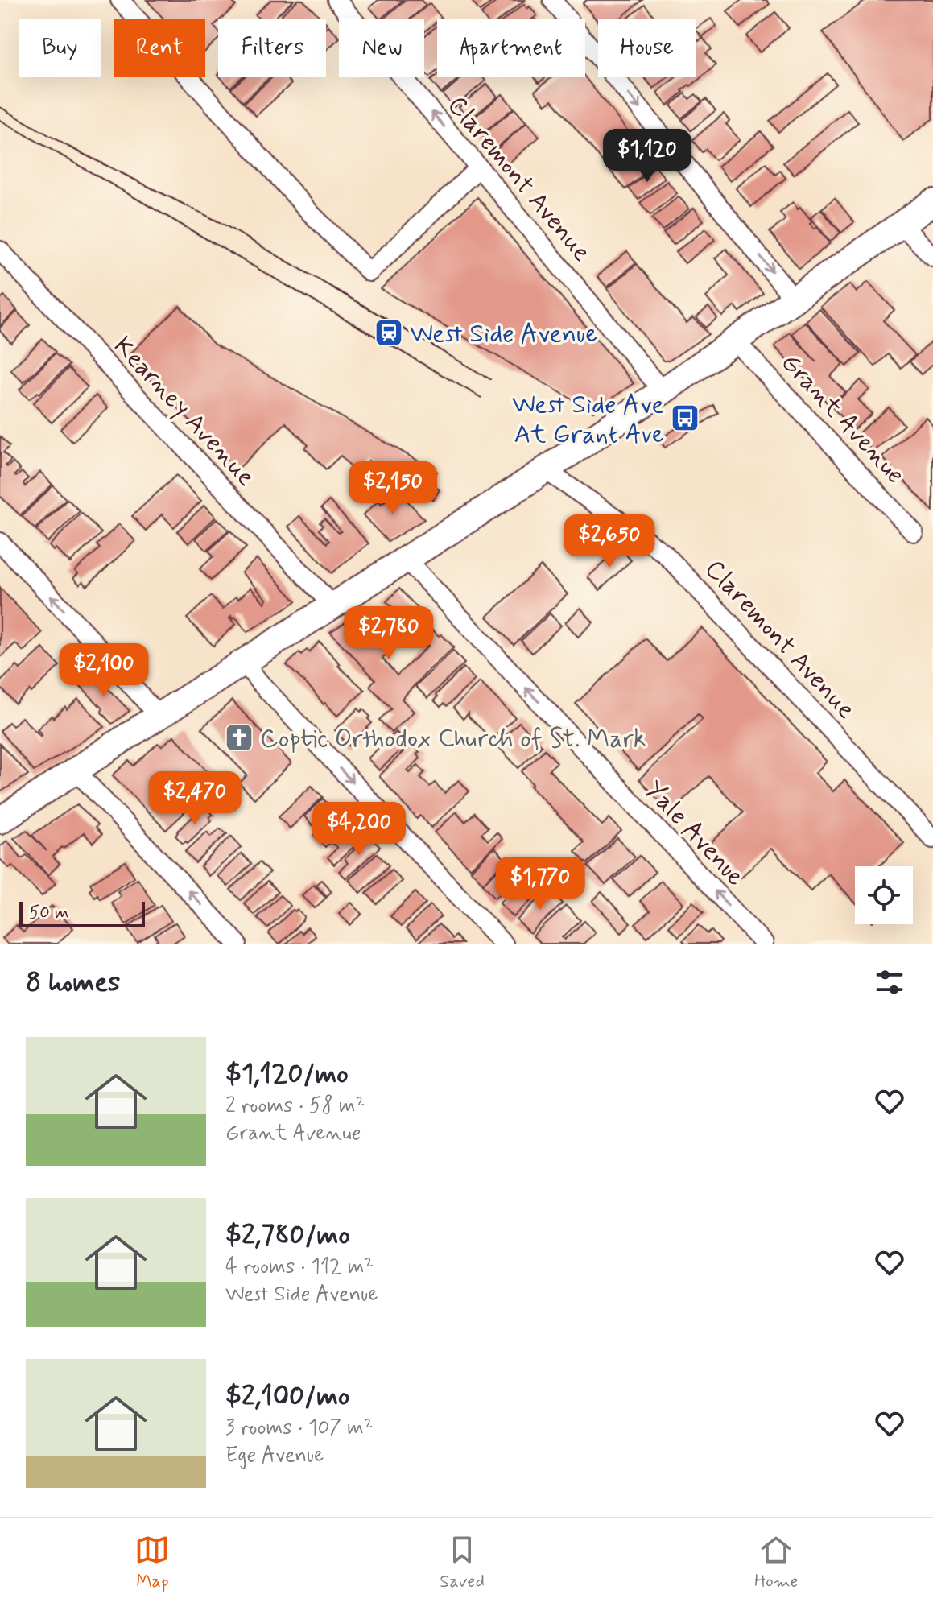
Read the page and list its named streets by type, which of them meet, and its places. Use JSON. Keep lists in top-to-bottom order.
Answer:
{
  "streets": {
    "street": [
      "Claremont Avenue",
      "Kearney Avenue",
      "Grant Avenue",
      "Yale Avenue"
    ]
  },
  "one_way": ["Yale Avenue"],
  "places": {
    "station": ["West Side Avenue"],
    "bus stop": ["West Side Ave At Grant Ave"],
    "church": ["Coptic Orthodox Church of St. Mark"]
  },
  "scale_bar": "50 m",
  "page": {
    "chip": [
      "Buy",
      "Rent",
      "Filters",
      "New",
      "Apartment",
      "House"
    ],
    "price": [
      "$1,120",
      "$2,150",
      "$2,650",
      "$2,780",
      "$2,100",
      "$2,470",
      "$4,200",
      "$1,770"
    ],
    "scale": "50 m",
    "heading": "8 homes",
    "list": [
      {
        "name": "$1,120/mo",
        "note": "2 rooms · 58 m² · Grant Avenue"
      },
      {
        "name": "$2,780/mo",
        "note": "4 rooms · 112 m² · West Side Avenue"
      },
      {
        "name": "$2,100/mo",
        "note": "3 rooms · 107 m² · Ege Avenue"
      }
    ],
    "tabs": ["Map", "Saved", "Home"]
  }
}
